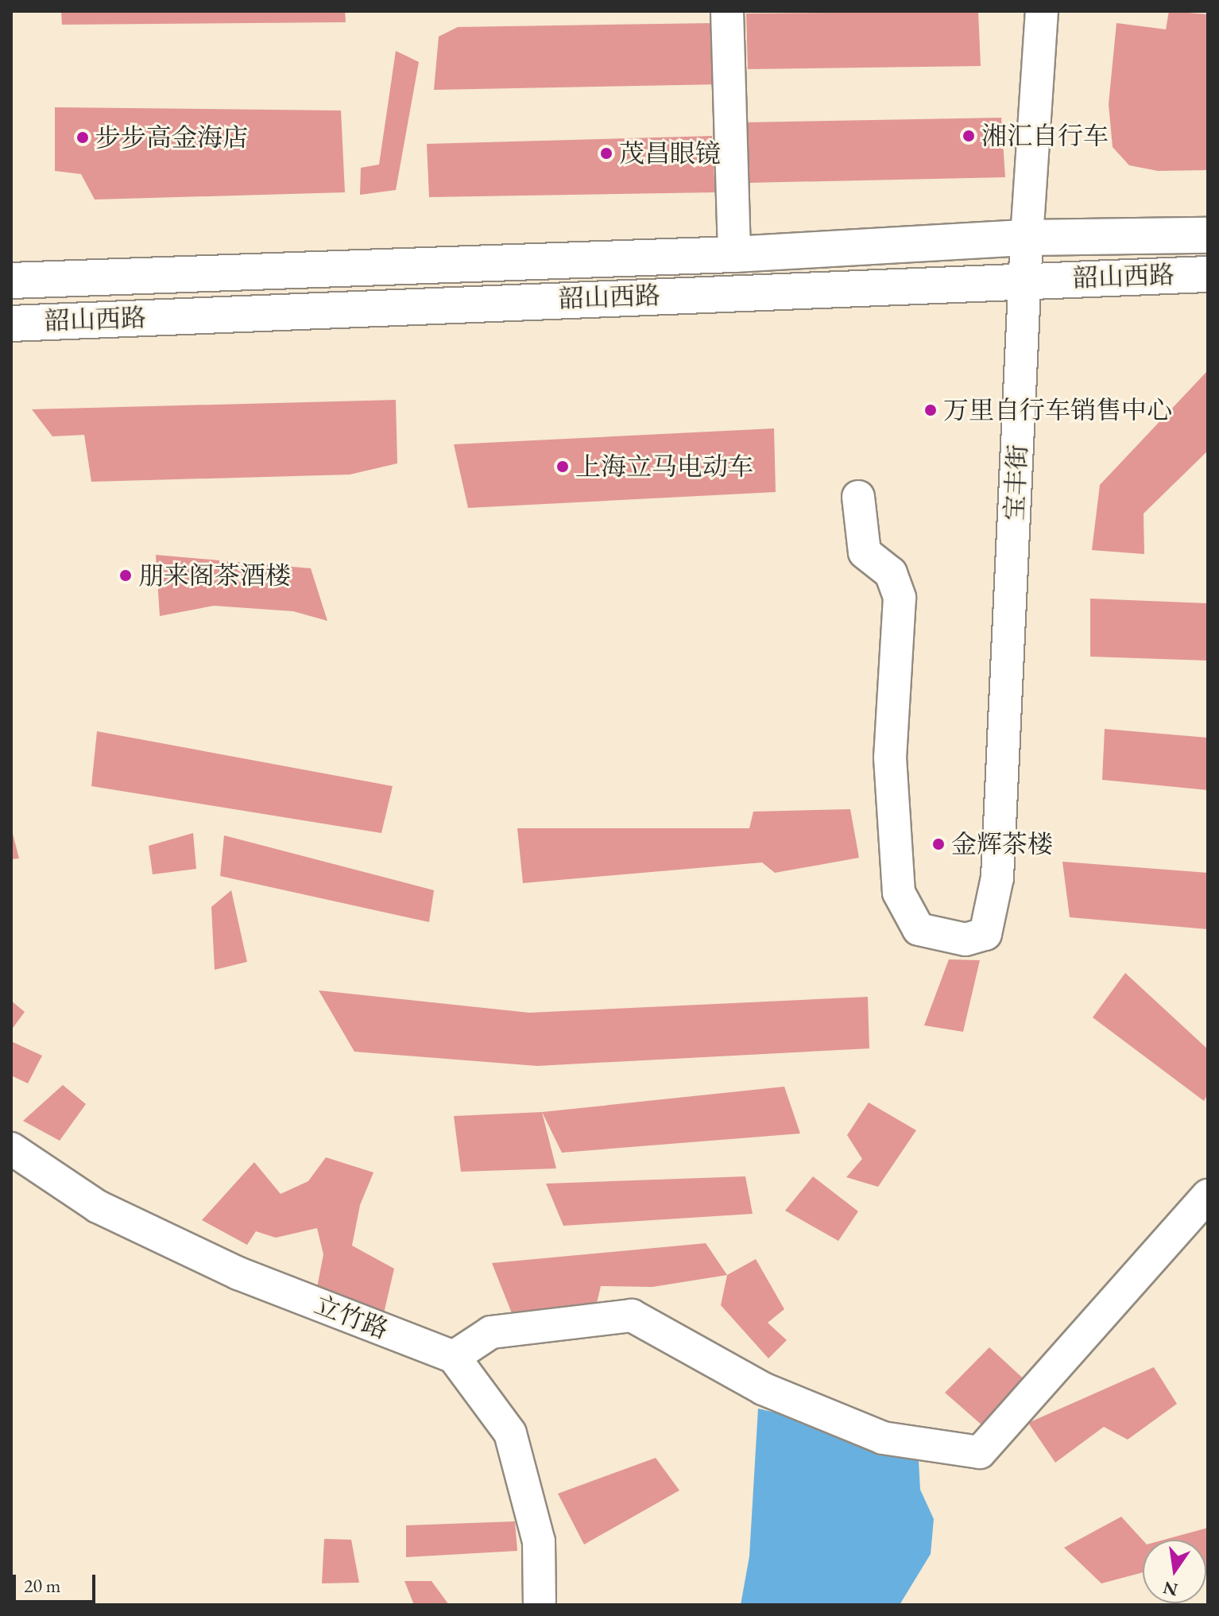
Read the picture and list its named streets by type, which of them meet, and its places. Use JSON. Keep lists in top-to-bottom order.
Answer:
{
  "streets": {
    "main road": ["韶山西路"],
    "street": ["宝丰街", "立竹路"]
  },
  "crossings": [
    ["韶山西路", "宝丰街"]
  ],
  "places": [
    "湘汇自行车",
    "步步高金海店",
    "茂昌眼镜",
    "万里自行车销售中心",
    "上海立马电动车",
    "朋来阁茶酒楼",
    "金辉茶楼"
  ],
  "scale_bar": "20 m",
  "north": "bottom"
}
